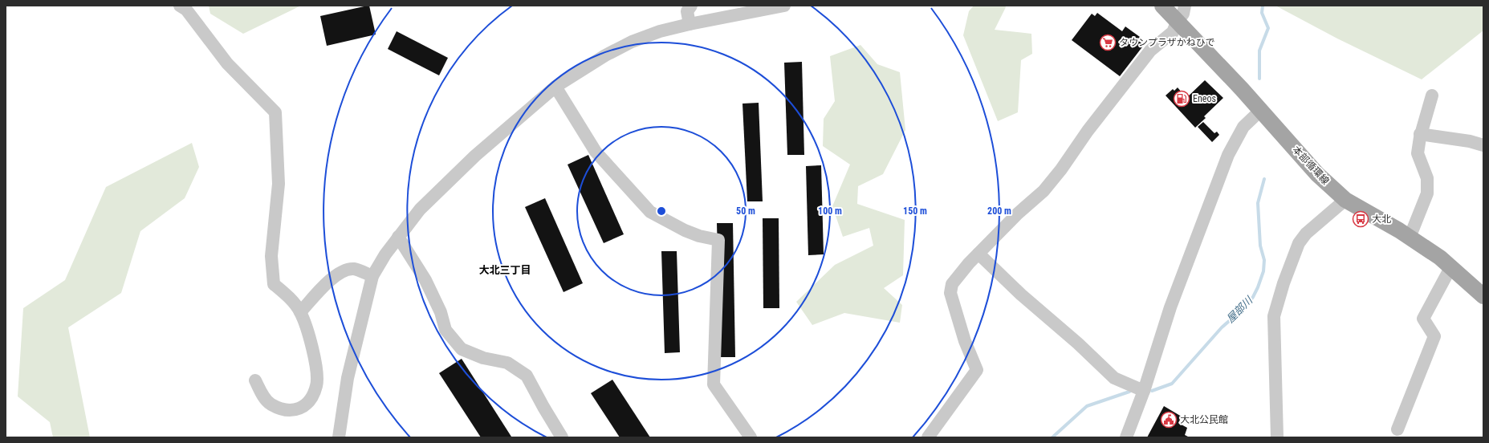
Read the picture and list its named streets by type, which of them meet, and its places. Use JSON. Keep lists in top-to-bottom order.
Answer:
{
  "streets": {
    "main road": ["本部循環線"]
  },
  "districts": ["大北三丁目"],
  "water": ["屋部川"],
  "places": {
    "supermarket": ["タウンプラザかねひで"],
    "fuel station": ["Eneos"],
    "bus stop": ["大北"],
    "public building": ["大北公民館"]
  },
  "rings": [
    "50 m",
    "100 m",
    "150 m",
    "200 m"
  ]
}
